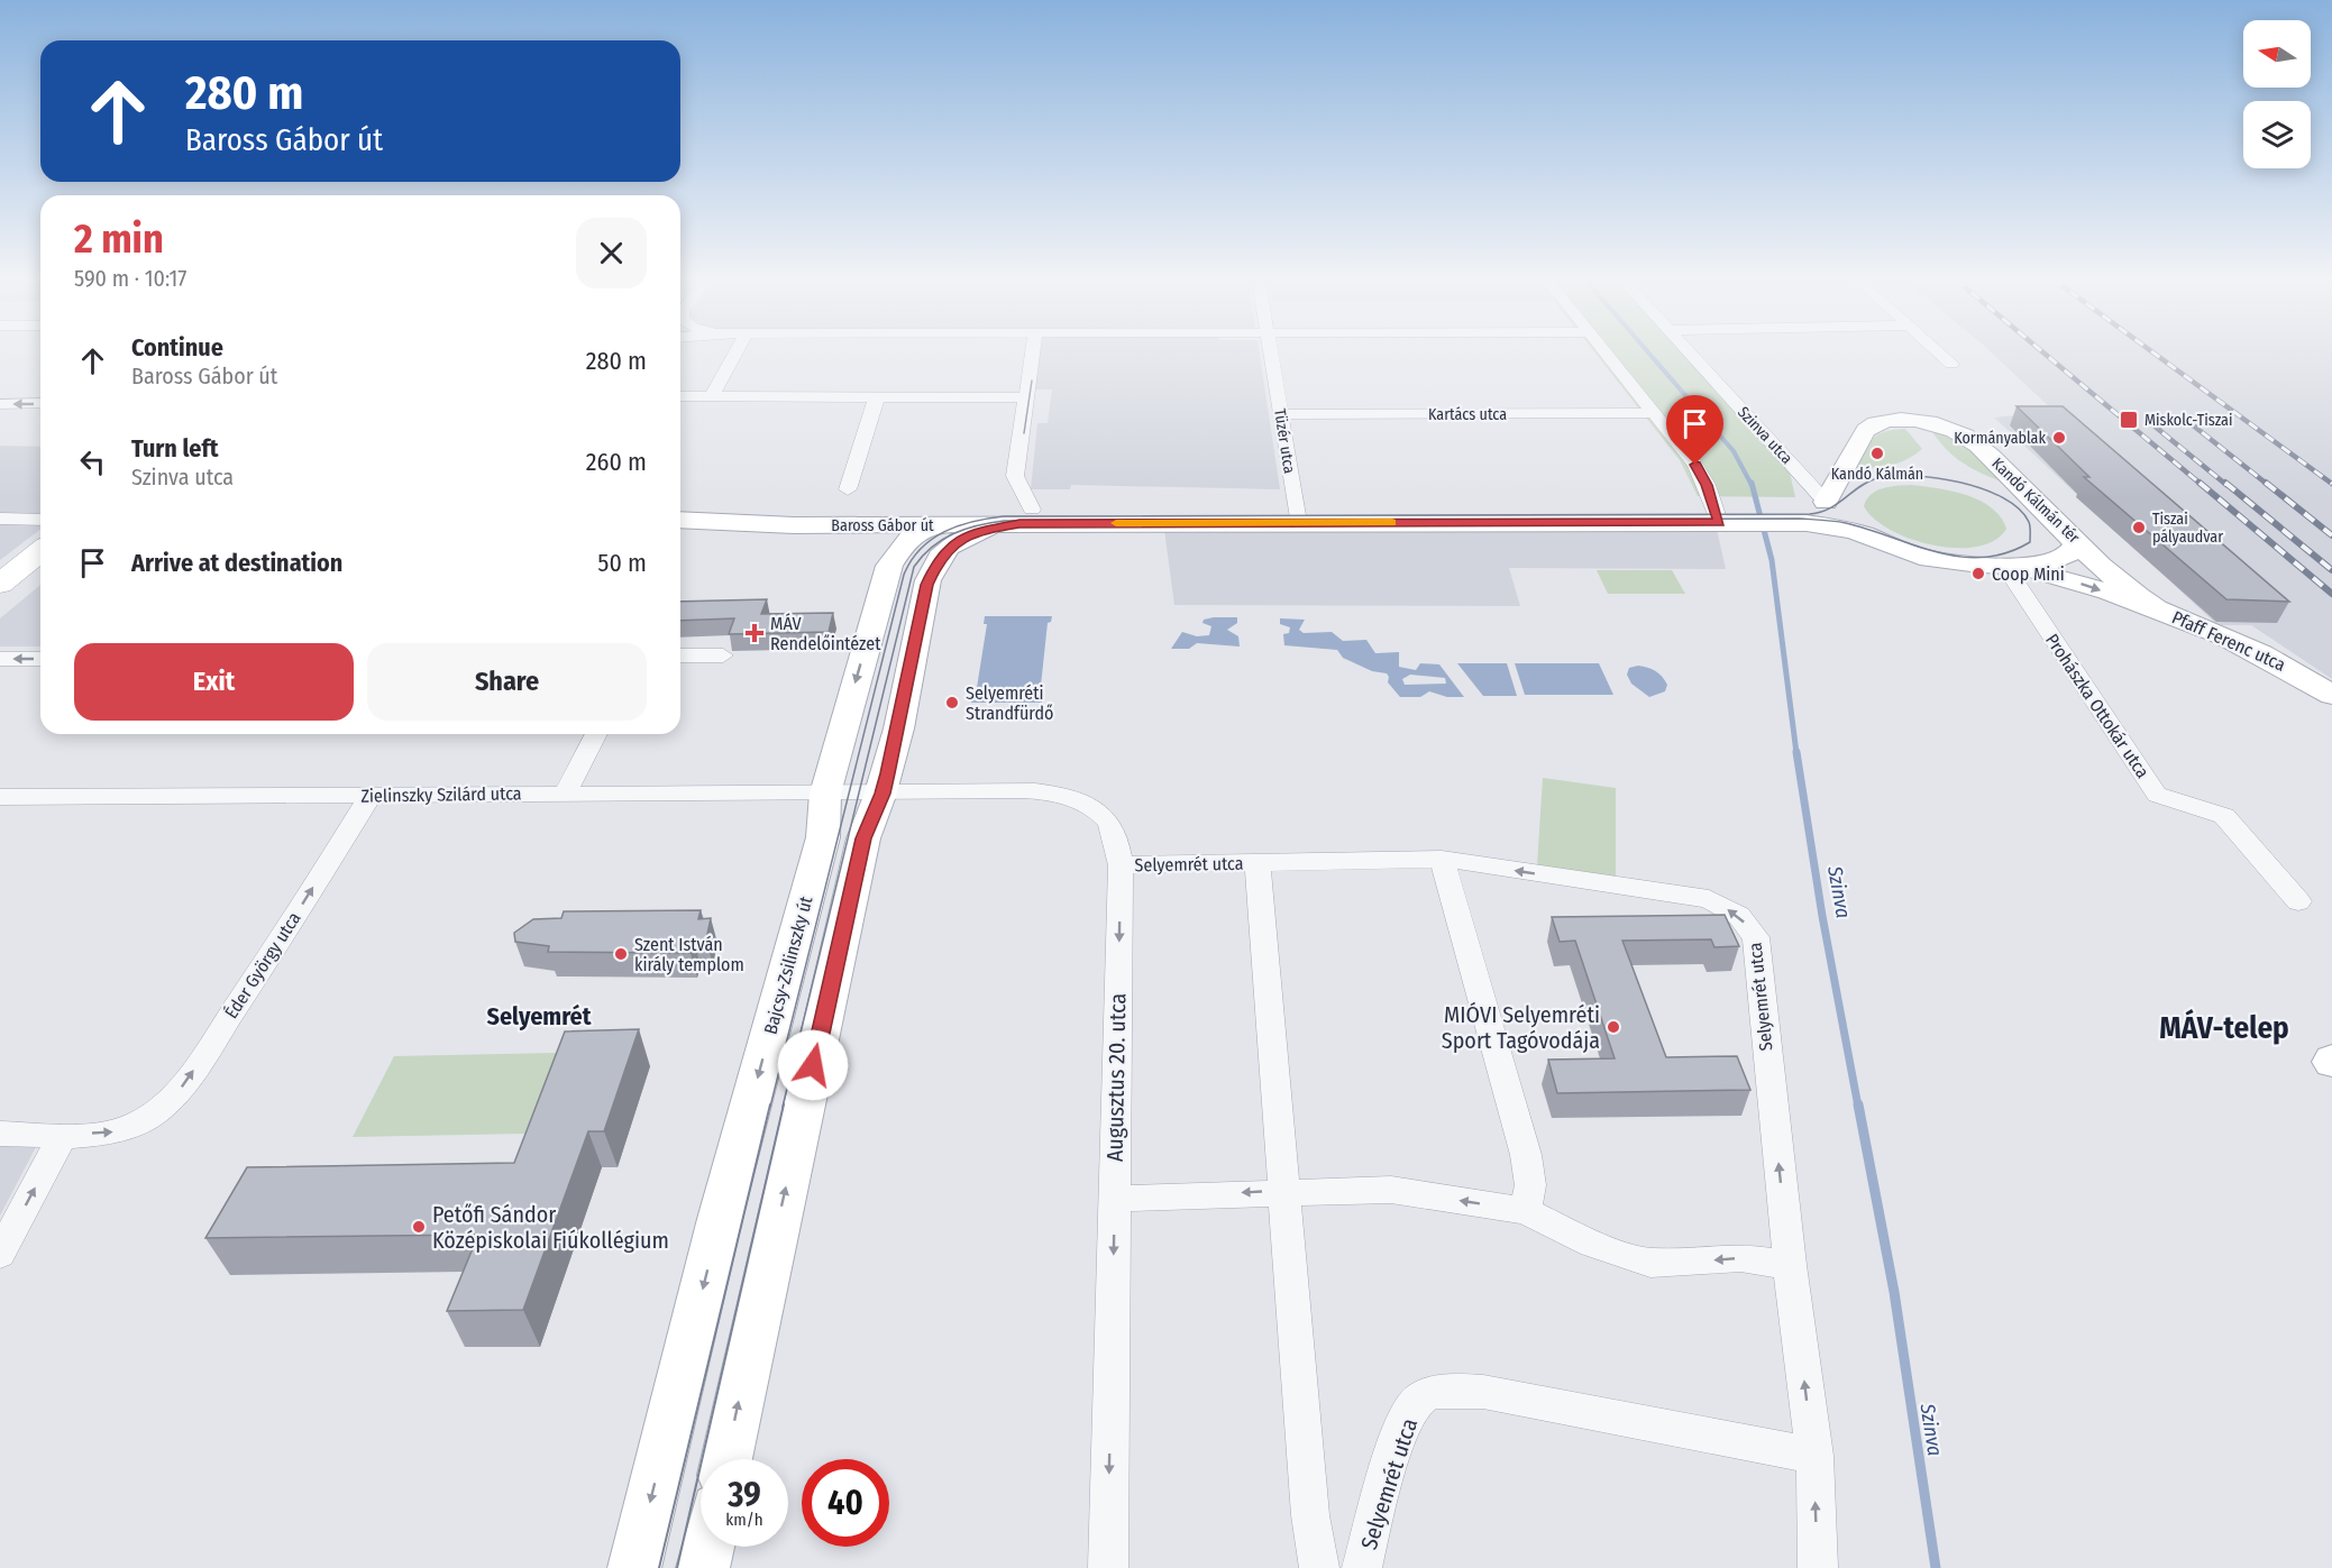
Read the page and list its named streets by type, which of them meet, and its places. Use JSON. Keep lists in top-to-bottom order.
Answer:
{
  "streets": {
    "street": [
      "Kartács utca",
      "Szinva utca",
      "Tüzér utca",
      "Kandó Kálmán tér",
      "Baross Gábor út",
      "Pfaff Ferenc utca",
      "Prohászka Ottokár utca",
      "Zielinszky Szilárd utca",
      "Selyemrét utca",
      "Éder György utca",
      "Bajcsy-Zsilinszky út",
      "Augusztus 20. utca"
    ]
  },
  "crossings": [
    ["Kartács utca", "Tüzér utca"],
    ["Szinva utca", "Kandó Kálmán tér"],
    ["Szinva utca", "Baross Gábor út"],
    ["Tüzér utca", "Baross Gábor út"],
    ["Kandó Kálmán tér", "Baross Gábor út"],
    ["Kandó Kálmán tér", "Pfaff Ferenc utca"],
    ["Baross Gábor út", "Bajcsy-Zsilinszky út"],
    ["Zielinszky Szilárd utca", "Éder György utca"],
    ["Zielinszky Szilárd utca", "Bajcsy-Zsilinszky út"],
    ["Zielinszky Szilárd utca", "Augusztus 20. utca"],
    ["Selyemrét utca", "Augusztus 20. utca"]
  ],
  "one_way": ["Éder György utca", "Augusztus 20. utca"],
  "districts": ["Selyemrét", "MÁV-telep"],
  "water": ["Szinva"],
  "places": {
    "transit": ["Miskolc-Tiszai"],
    "other": [
      "Kormányablak",
      "Kandó Kálmán",
      "Tiszai pályaudvar",
      "Coop Mini",
      "Selyemréti Strandfürdő",
      "Szent István király templom",
      "MIÓVI Selyemréti Sport Tagóvodája",
      "Petőfi Sándor Középiskolai Fiúkollégium"
    ],
    "health": ["MÁV Rendelőintézet"]
  },
  "north": "left",
  "page": {
    "turn": ["280 m", "Baross Gábor út"],
    "heading": ["2 min", "590 m · 10:17"],
    "list": [
      {
        "name": "Continue",
        "note": "Baross Gábor út",
        "value": "280 m"
      },
      {
        "name": "Turn left",
        "note": "Szinva utca",
        "value": "260 m"
      },
      {
        "name": "Arrive at destination",
        "value": "50 m"
      }
    ],
    "buttons": ["Exit", "Share"],
    "speed": "39 km/h",
    "limit": "40"
  }
}
